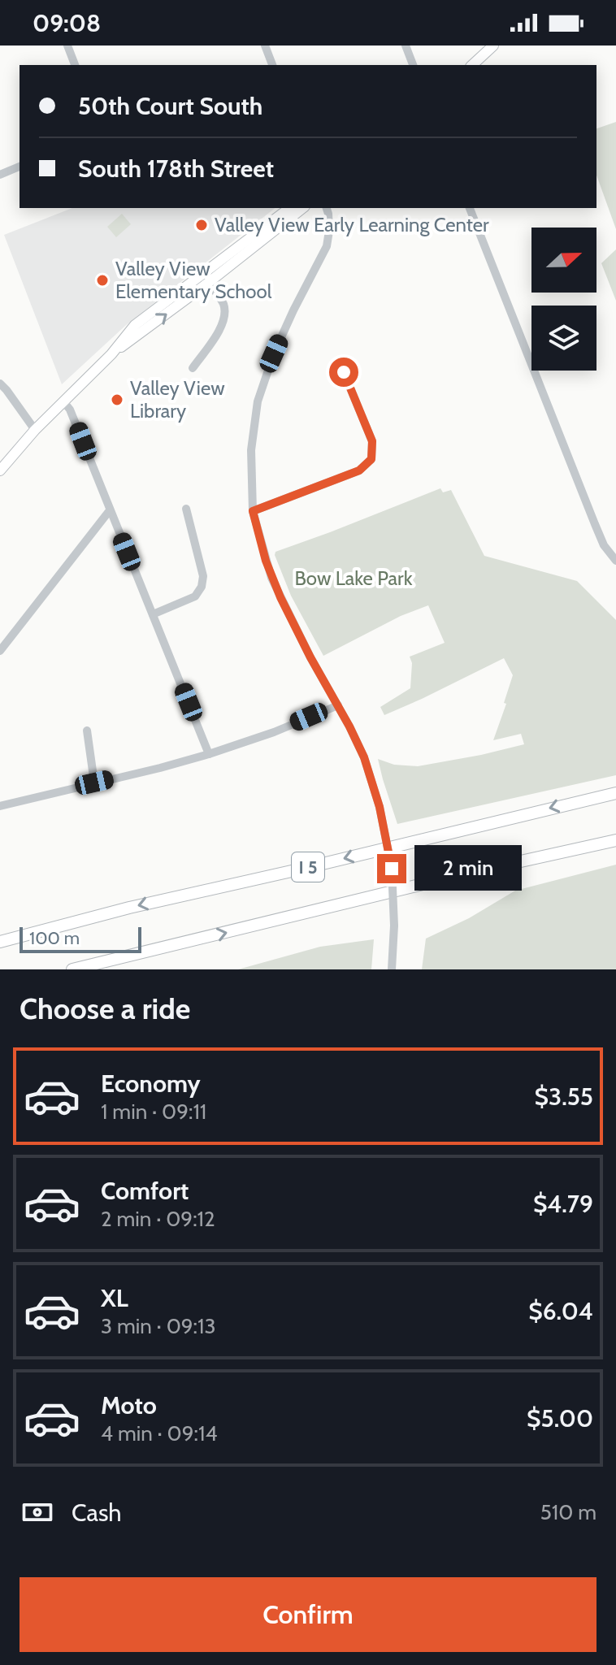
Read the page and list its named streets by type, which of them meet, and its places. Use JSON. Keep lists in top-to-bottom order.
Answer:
{
  "streets": {
    "highway": ["I 5"]
  },
  "parks": ["Bow Lake Park"],
  "places": ["Valley View Early Learning Center", "Valley View Elementary School", "Valley View Library"],
  "scale_bar": "100 m",
  "north": "right",
  "page": {
    "status": "09:08",
    "banner": ["50th Court South", "South 178th Street"],
    "bubble": "2 min",
    "scale": "100 m",
    "heading": "Choose a ride",
    "list": [
      {
        "name": "Economy",
        "note": "1 min · 09:11",
        "value": "$3.55"
      },
      {
        "name": "Comfort",
        "note": "2 min · 09:12",
        "value": "$4.79"
      },
      {
        "name": "XL",
        "note": "3 min · 09:13",
        "value": "$6.04"
      },
      {
        "name": "Moto",
        "note": "4 min · 09:14",
        "value": "$5.00"
      }
    ],
    "pay": ["Cash", "510 m"],
    "buttons": "Confirm"
  }
}
